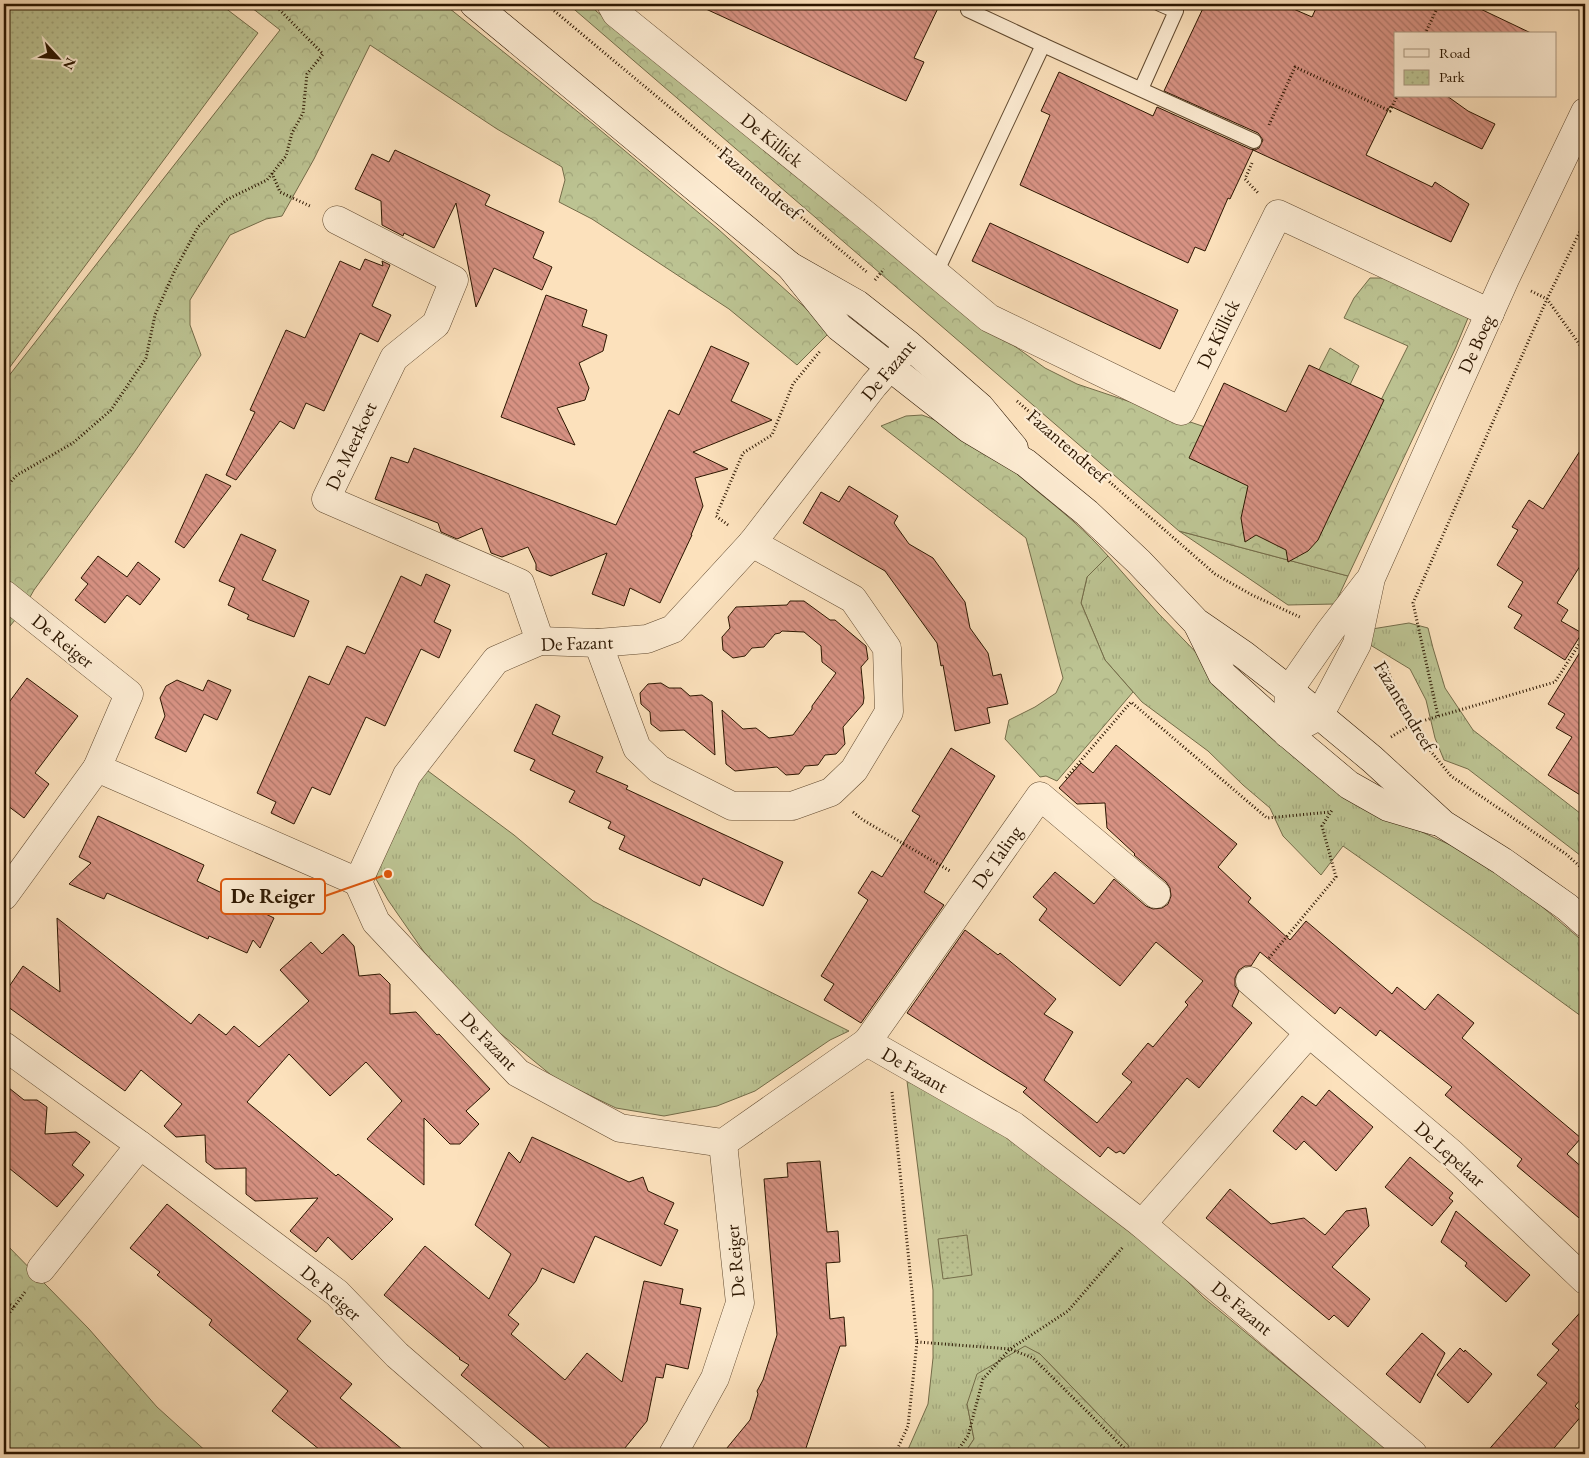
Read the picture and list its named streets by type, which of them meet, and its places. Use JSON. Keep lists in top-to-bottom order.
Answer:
{
  "streets": {
    "street": [
      "De Killick",
      "Fazantendreef",
      "De Boeg",
      "De Fazant",
      "De Meerkoet",
      "De Reiger",
      "De Taling",
      "De Lepelaar"
    ]
  },
  "crossings": [
    ["Fazantendreef", "De Boeg"],
    ["Fazantendreef", "De Fazant"],
    ["De Fazant", "De Meerkoet"],
    ["De Fazant", "De Reiger"],
    ["De Fazant", "De Taling"]
  ],
  "places": ["De Reiger"],
  "legend": ["Road", "Park"],
  "north": "bottom right"
}
